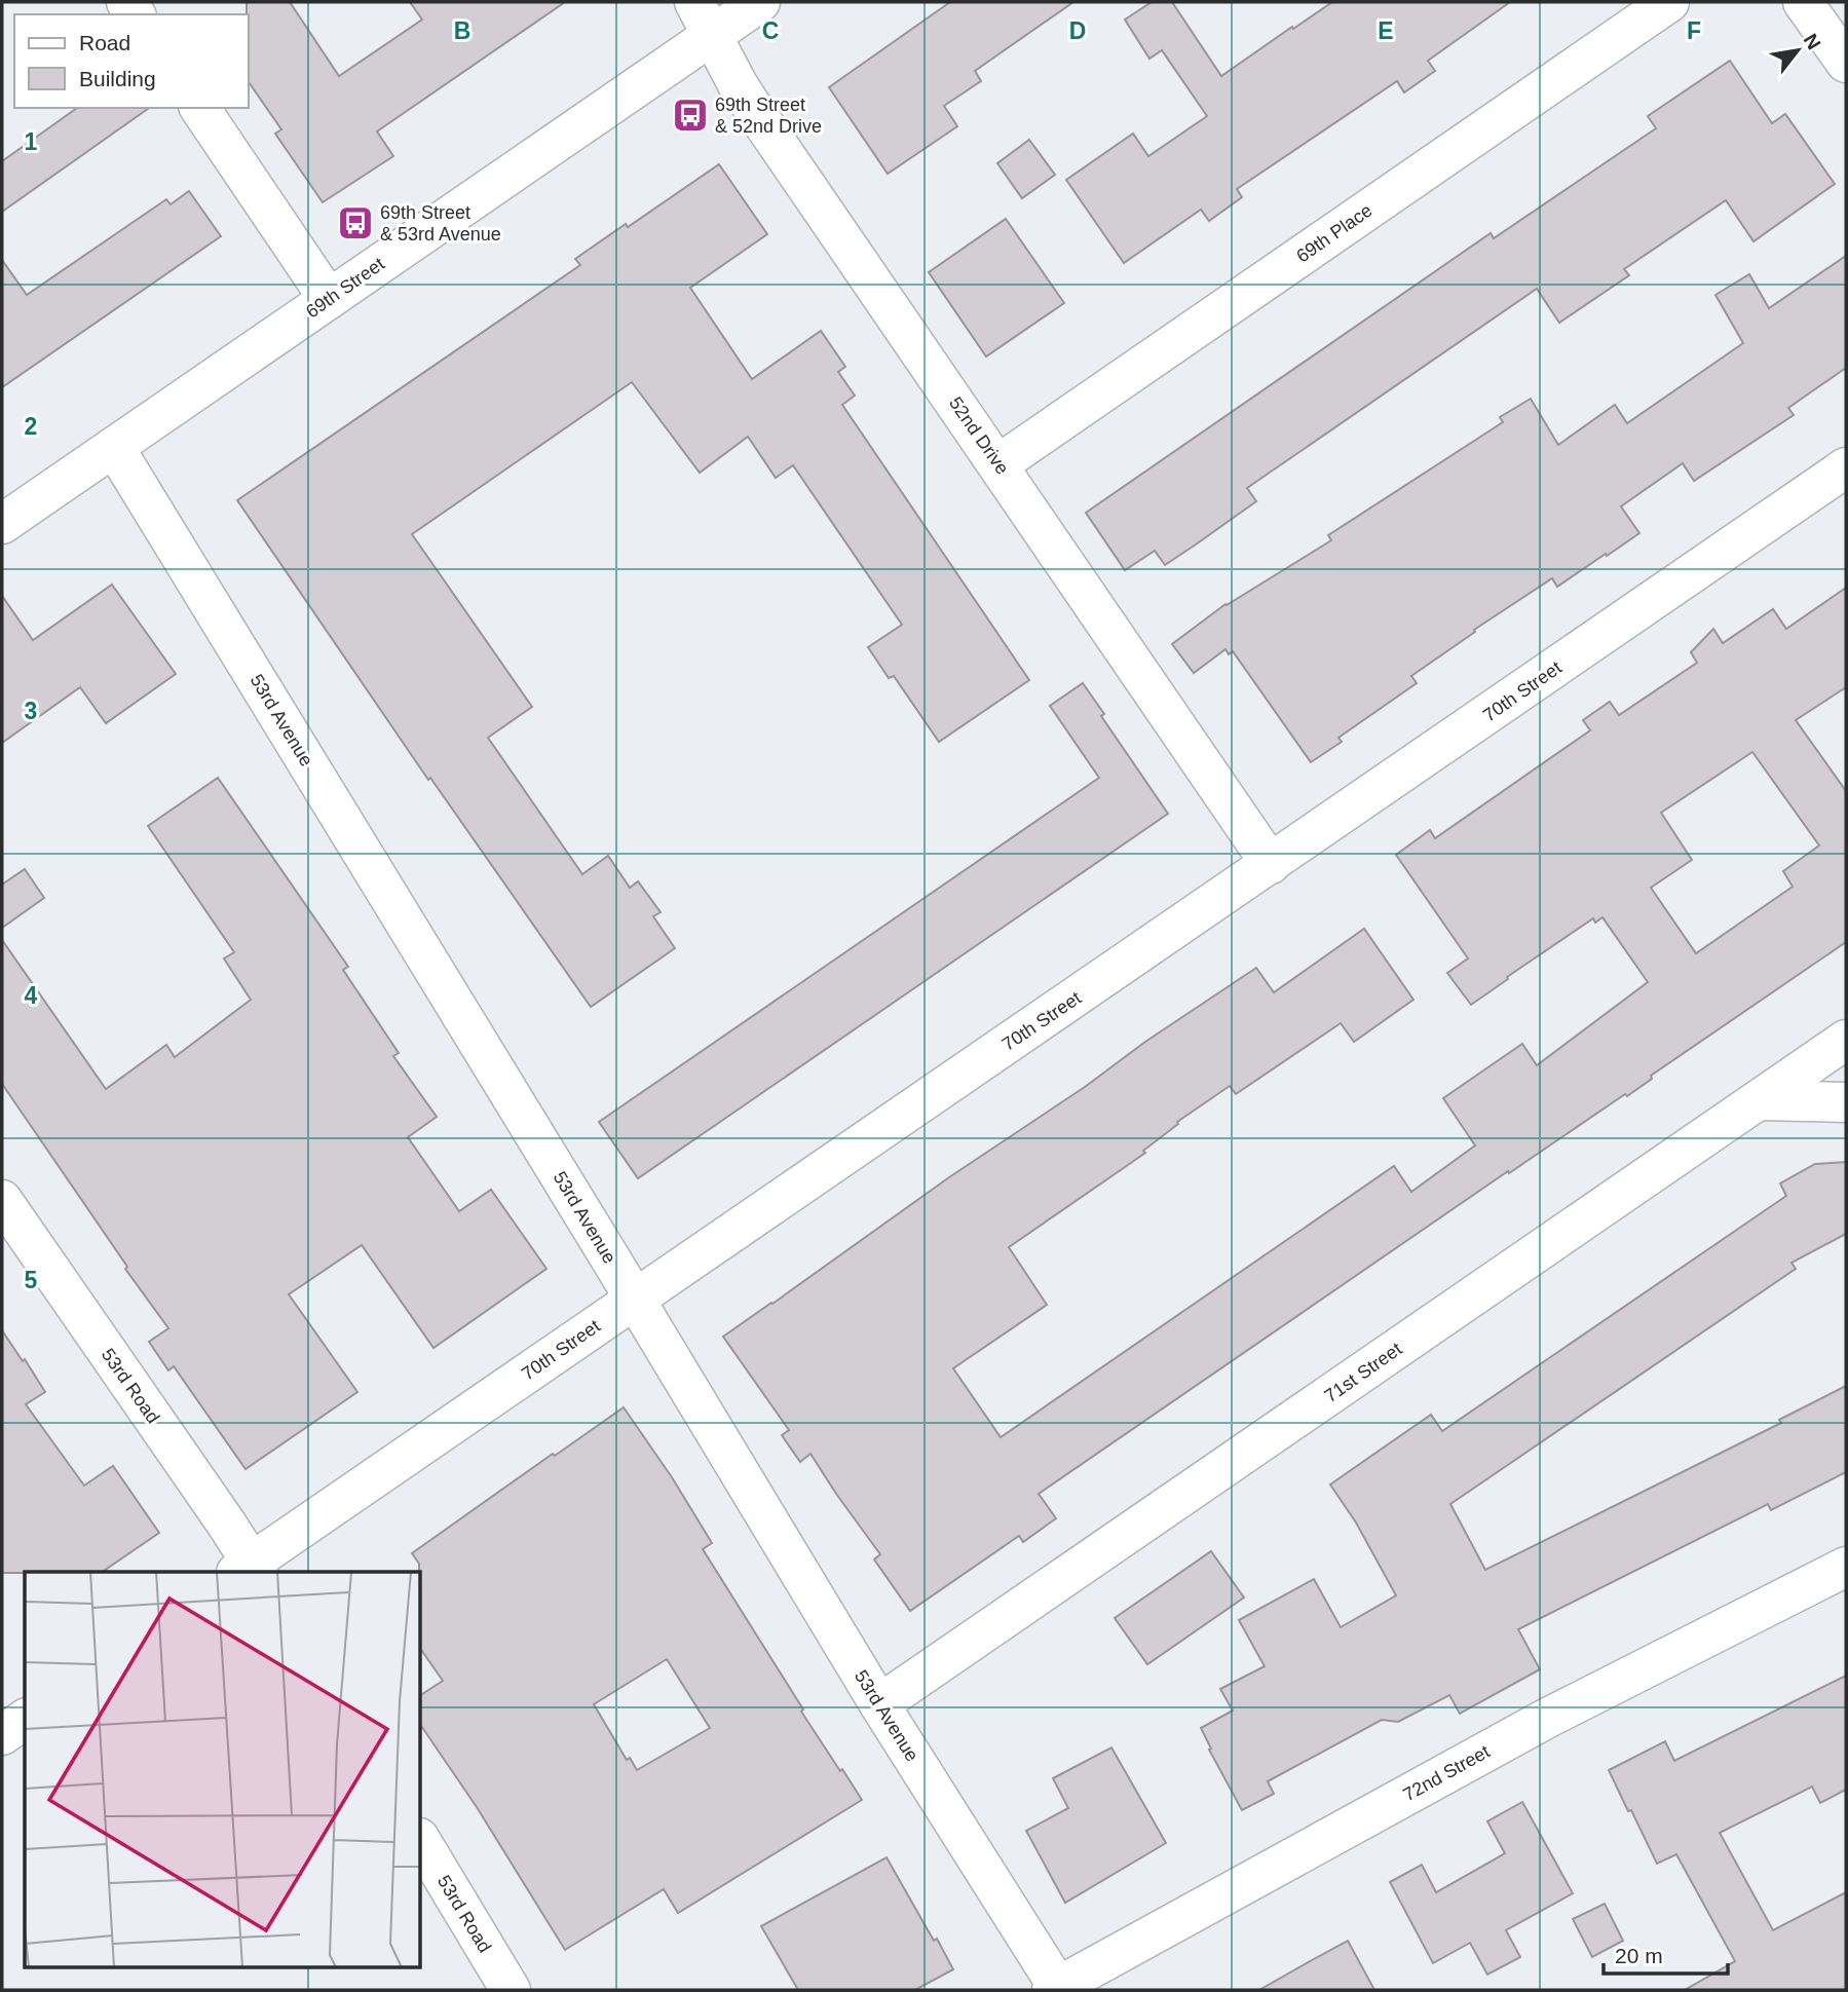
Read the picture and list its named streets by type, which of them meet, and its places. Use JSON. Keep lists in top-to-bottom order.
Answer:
{
  "streets": {
    "street": [
      "69th Place",
      "69th Street",
      "52nd Drive",
      "70th Street",
      "53rd Avenue",
      "71st Street",
      "53rd Road",
      "72nd Street"
    ]
  },
  "crossings": [
    ["69th Place", "52nd Drive"],
    ["69th Street", "52nd Drive"],
    ["69th Street", "53rd Avenue"],
    ["52nd Drive", "70th Street"],
    ["70th Street", "53rd Avenue"],
    ["70th Street", "53rd Road"],
    ["53rd Avenue", "71st Street"],
    ["53rd Avenue", "72nd Street"]
  ],
  "places": {
    "bus stop": ["69th Street & 52nd Drive", "69th Street & 53rd Avenue"]
  },
  "legend": ["Road", "Building"],
  "scale_bar": "20 m",
  "north": "top right",
  "grid": {
    "columns": [
      "B",
      "C",
      "D",
      "E",
      "F"
    ],
    "rows": [
      "1",
      "2",
      "3",
      "4",
      "5"
    ]
  }
}
